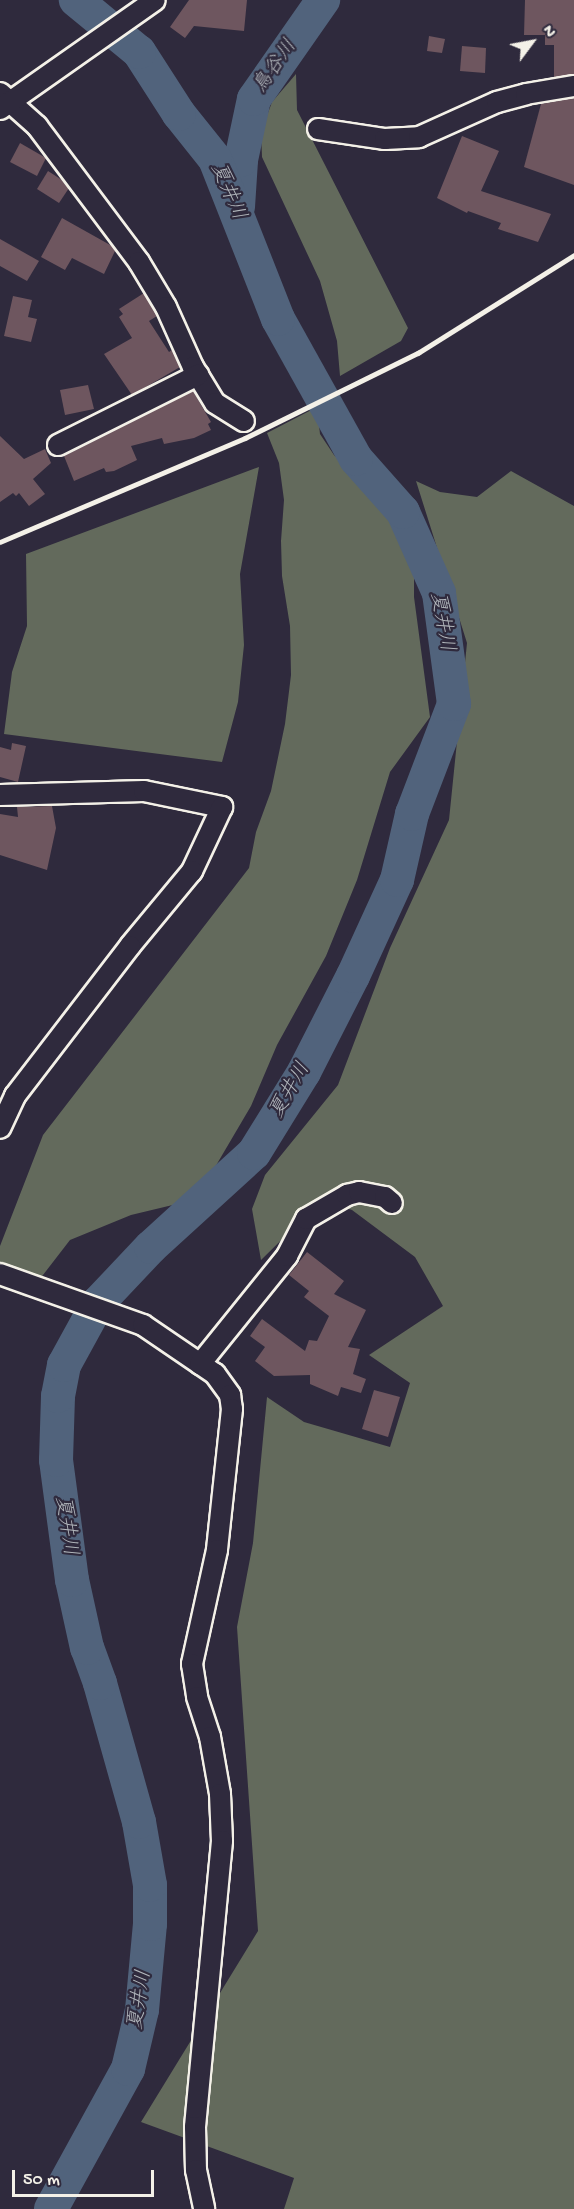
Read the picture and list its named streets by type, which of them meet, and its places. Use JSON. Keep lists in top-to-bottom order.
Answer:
{
  "water": ["鳥谷川", "夏井川"],
  "scale_bar": "50 m",
  "north": "top right"
}
